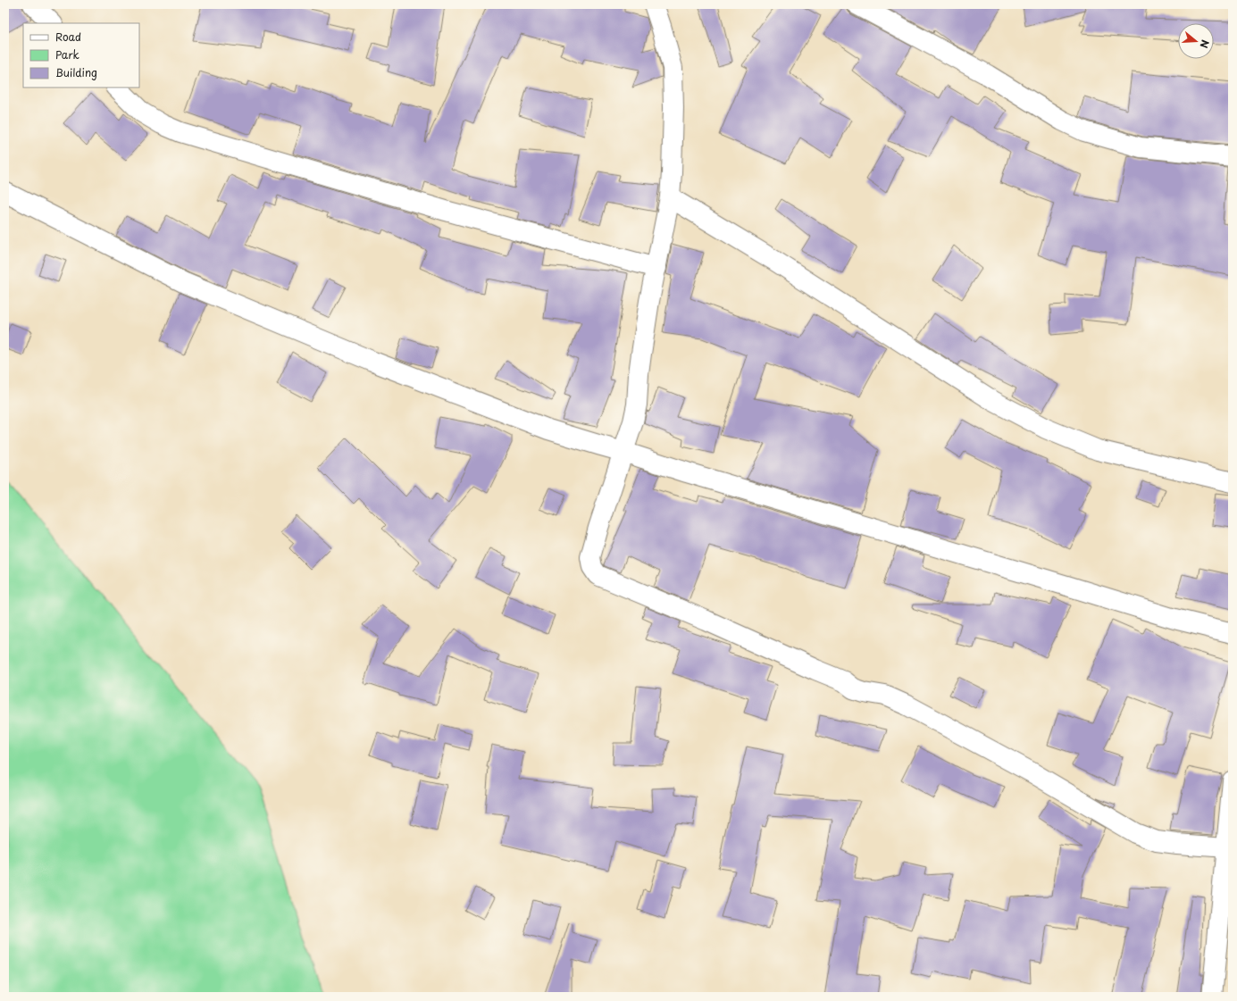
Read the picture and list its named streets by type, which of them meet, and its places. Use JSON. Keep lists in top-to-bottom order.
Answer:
{
  "legend": ["Road", "Park", "Building"],
  "north": "right"
}
